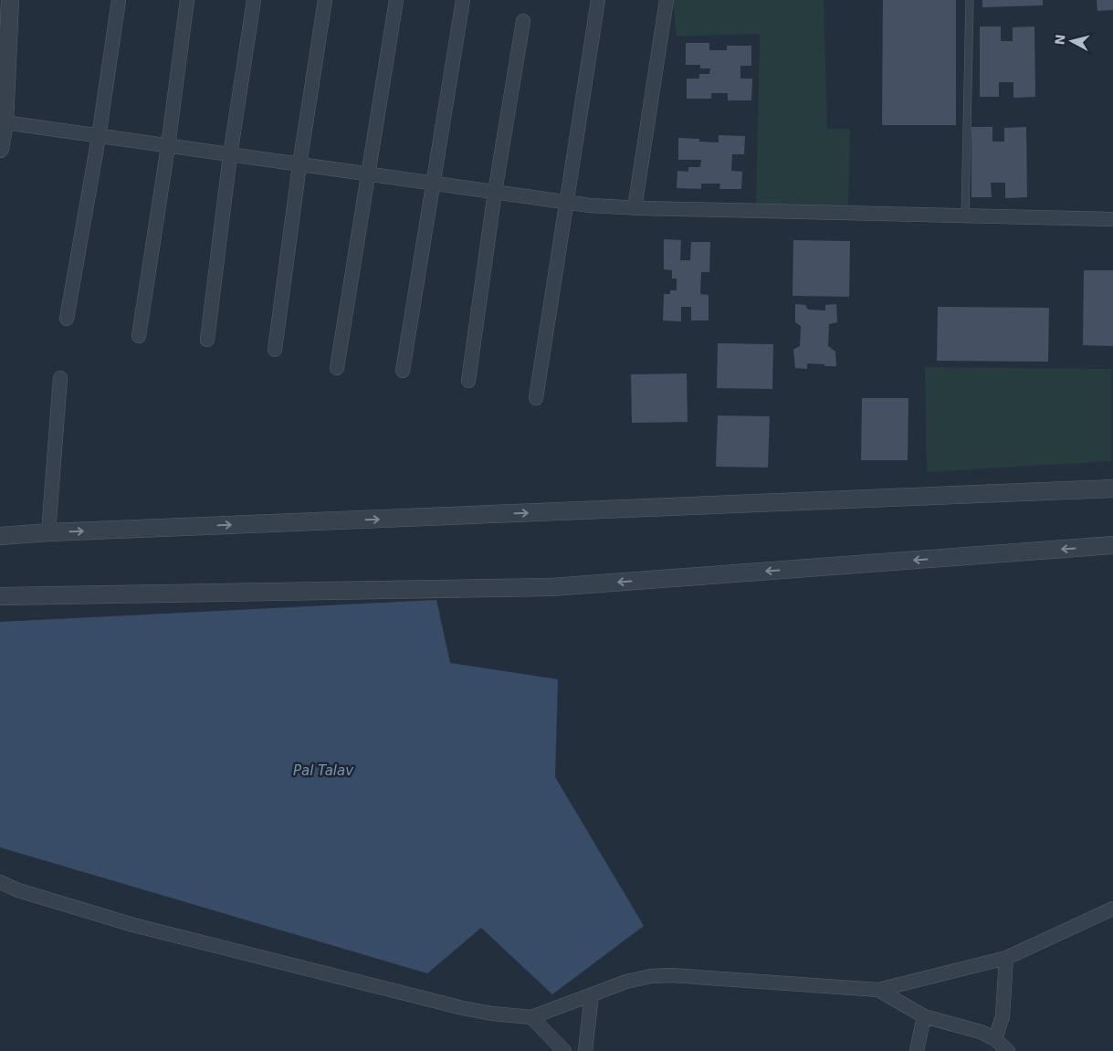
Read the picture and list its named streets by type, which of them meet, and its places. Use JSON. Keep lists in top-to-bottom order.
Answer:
{
  "water": ["Pal Talav"],
  "north": "left"
}
